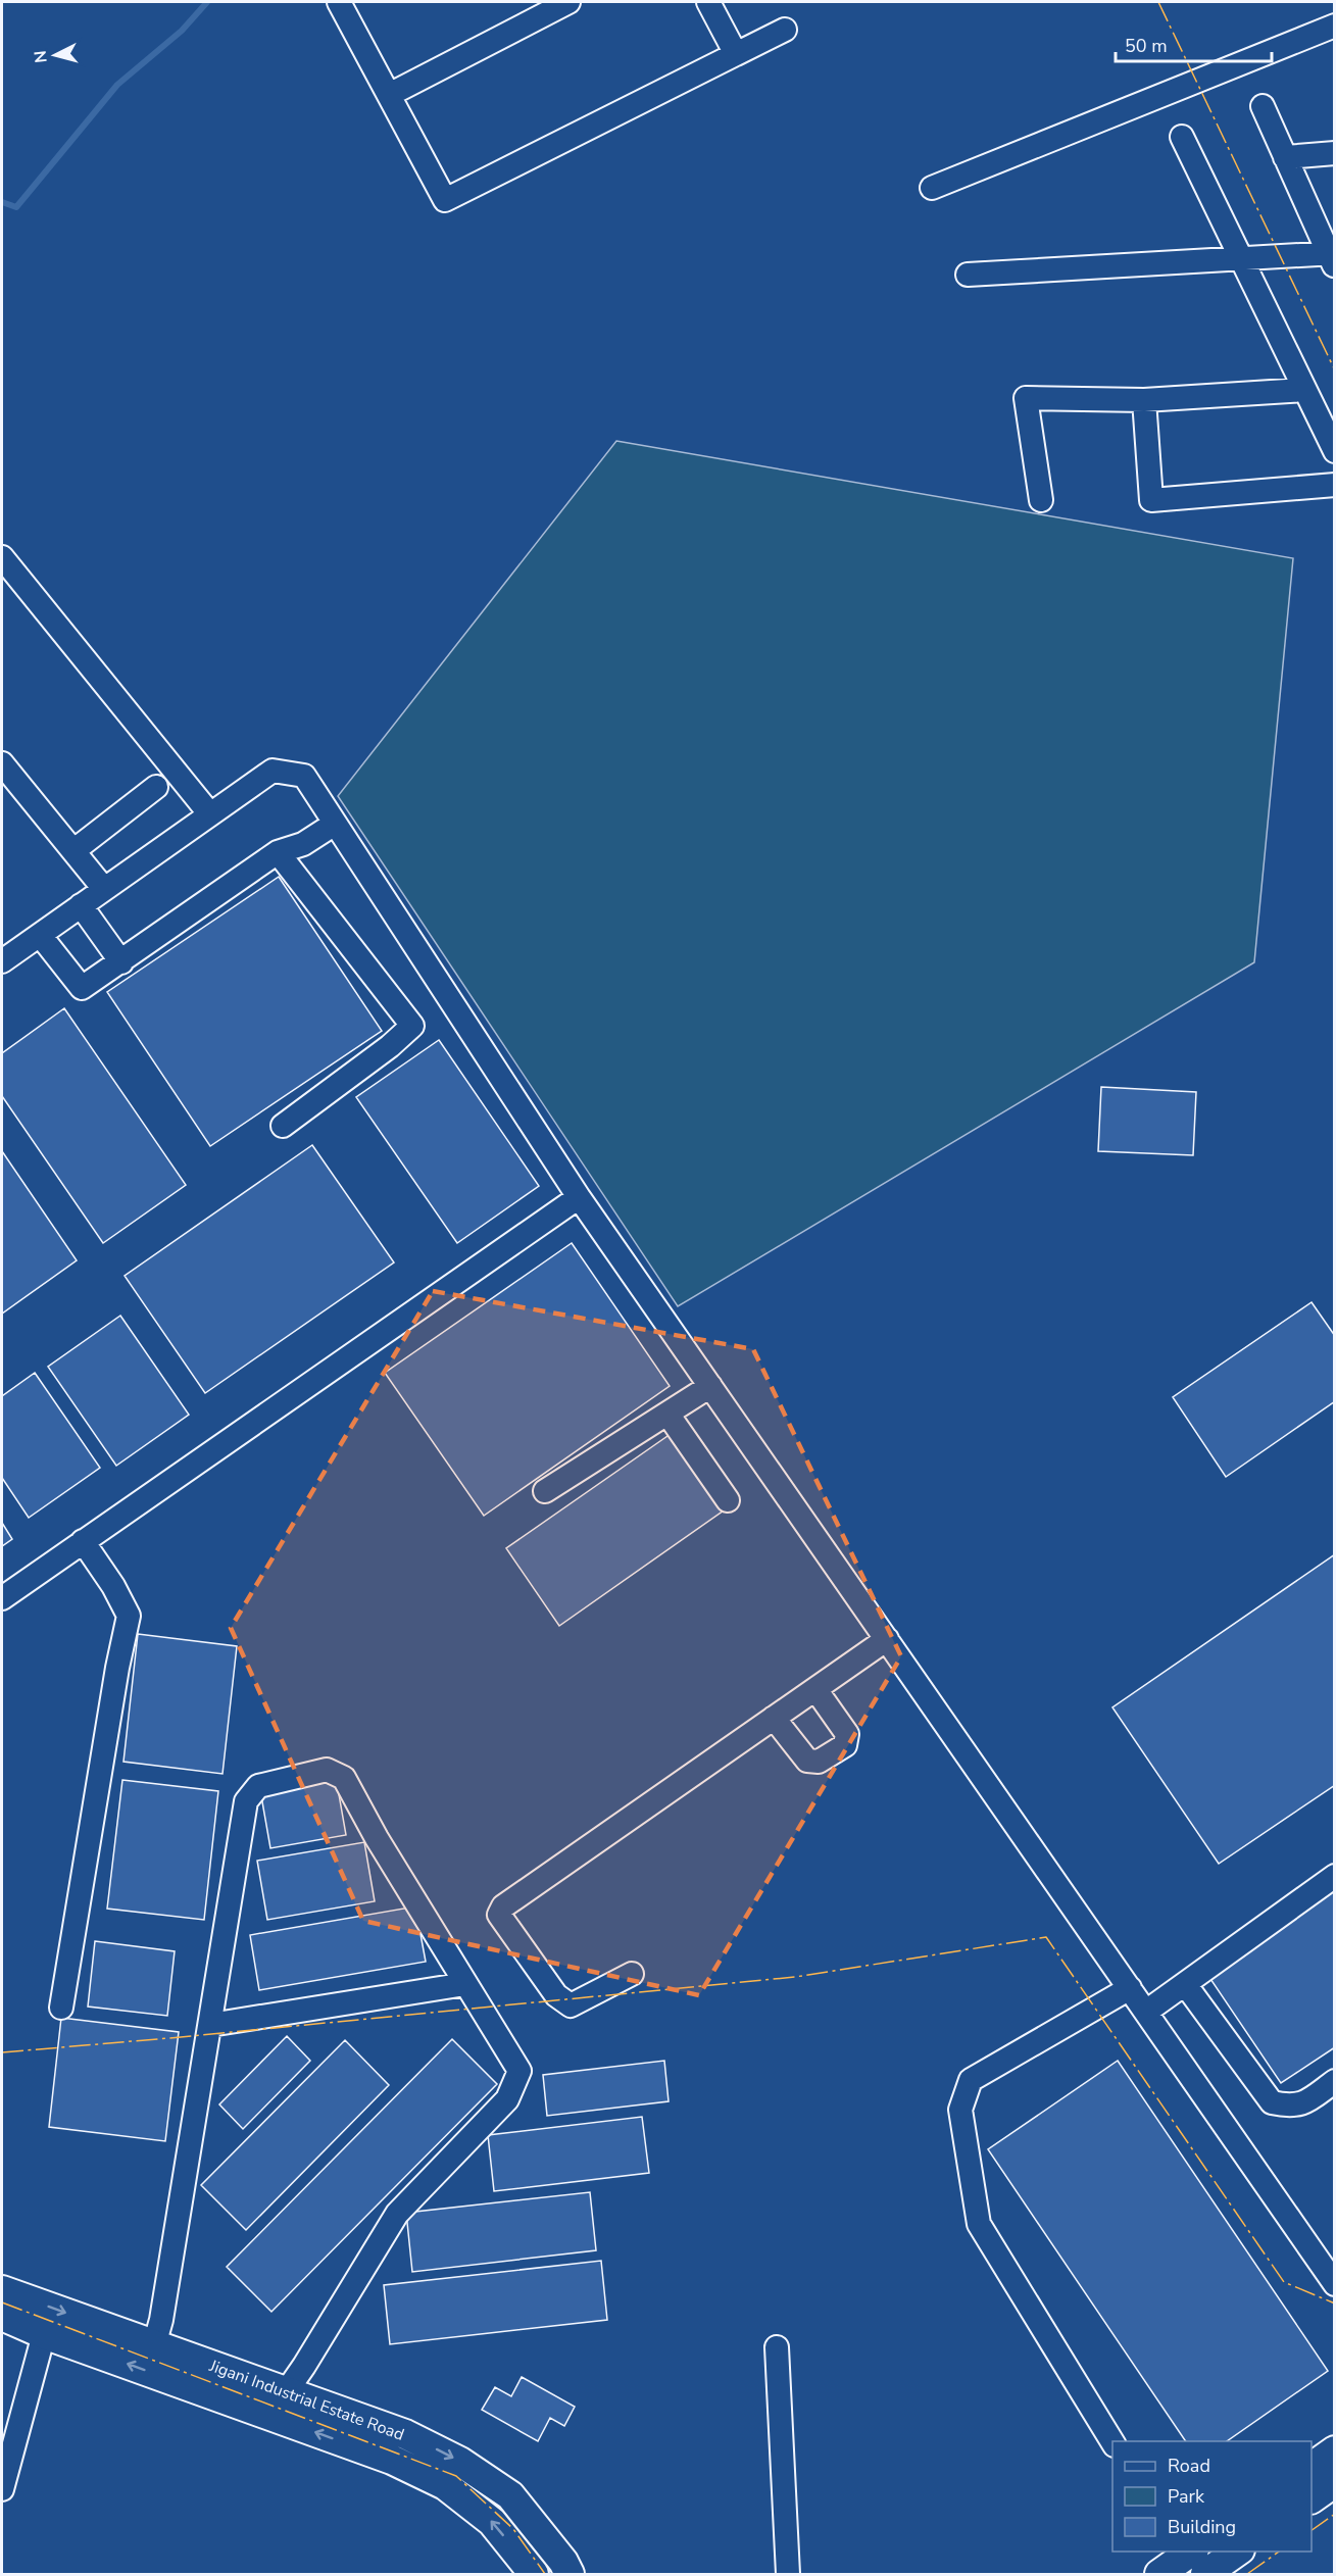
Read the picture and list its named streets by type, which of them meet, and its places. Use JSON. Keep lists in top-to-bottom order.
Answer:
{
  "streets": {
    "main road": ["Jigani Industrial Estate Road"]
  },
  "legend": ["Road", "Park", "Building"],
  "scale_bar": "50 m",
  "north": "left"
}
